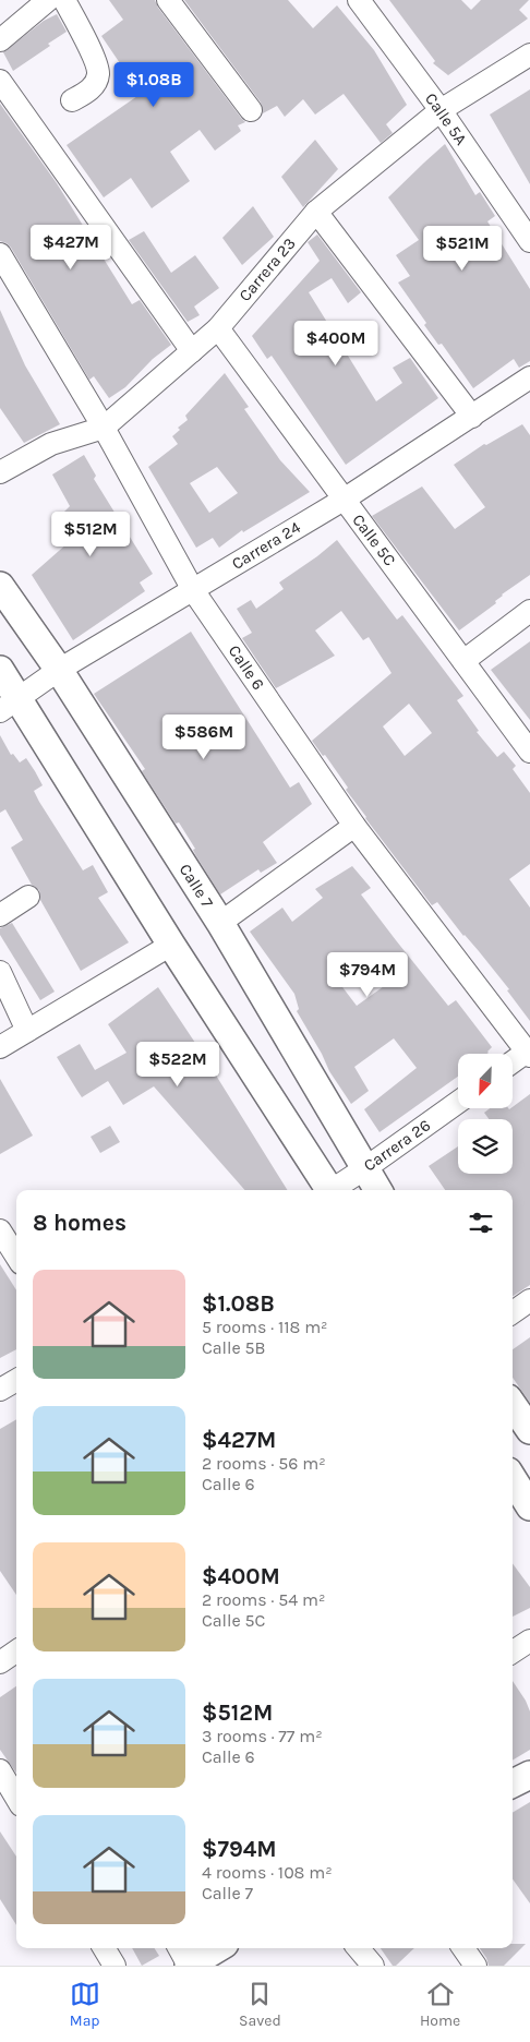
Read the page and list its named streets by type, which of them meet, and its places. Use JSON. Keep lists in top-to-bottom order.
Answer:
{
  "streets": {
    "main road": ["Calle 7"],
    "street": [
      "Calle 5A",
      "Carrera 23",
      "Calle 5C",
      "Carrera 24",
      "Calle 6",
      "Carrera 26"
    ]
  },
  "crossings": [
    ["Calle 5A", "Carrera 23"],
    ["Carrera 23", "Calle 5C"],
    ["Carrera 23", "Calle 6"],
    ["Calle 5C", "Carrera 24"],
    ["Carrera 24", "Calle 6"],
    ["Carrera 24", "Calle 7"],
    ["Calle 7", "Carrera 26"]
  ],
  "north": "bottom left",
  "page": {
    "price": [
      "$1.08B",
      "$427M",
      "$521M",
      "$400M",
      "$512M",
      "$586M",
      "$794M",
      "$522M"
    ],
    "heading": "8 homes",
    "list": [
      {
        "name": "$1.08B",
        "note": "5 rooms · 118 m² · Calle 5B"
      },
      {
        "name": "$427M",
        "note": "2 rooms · 56 m² · Calle 6"
      },
      {
        "name": "$400M",
        "note": "2 rooms · 54 m² · Calle 5C"
      },
      {
        "name": "$512M",
        "note": "3 rooms · 77 m² · Calle 6"
      },
      {
        "name": "$794M",
        "note": "4 rooms · 108 m² · Calle 7"
      }
    ],
    "tabs": ["Map", "Saved", "Home"]
  }
}
